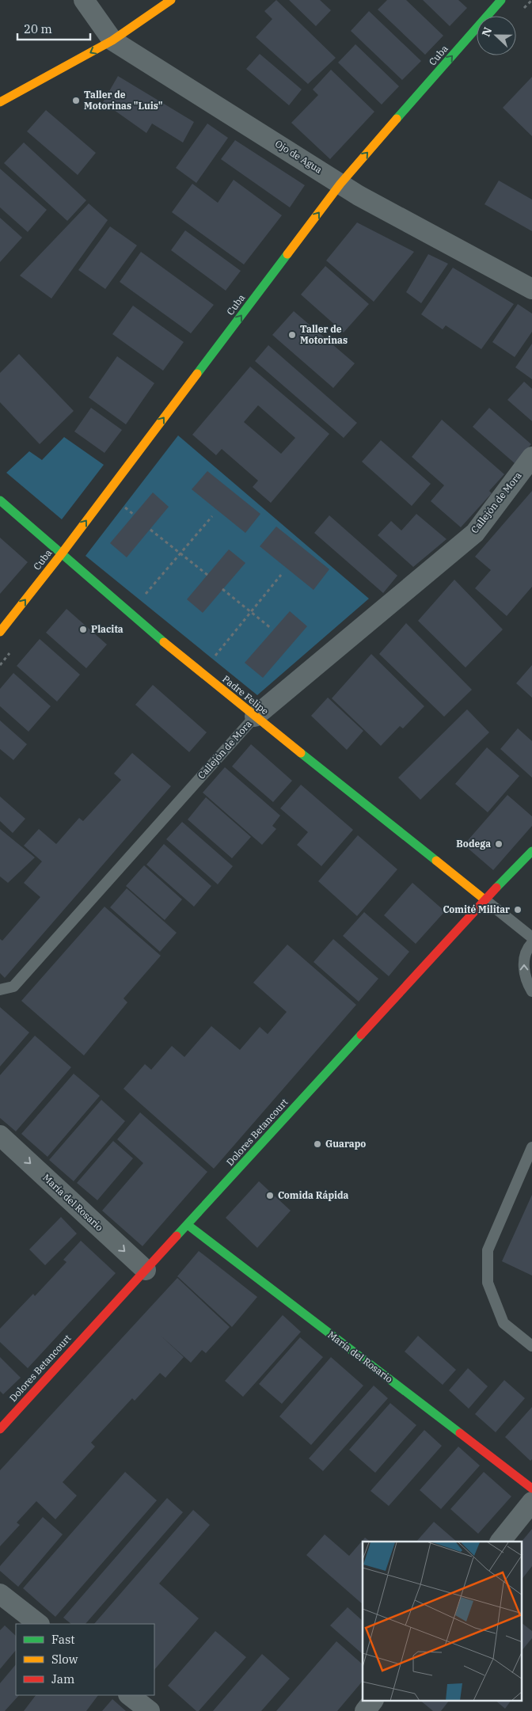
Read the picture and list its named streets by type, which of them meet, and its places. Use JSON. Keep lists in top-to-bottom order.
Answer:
{
  "streets": {
    "street": [
      "Cuba",
      "Ojo de Agua",
      "Callejón de Mora",
      "Padre Felipe",
      "Dolores Betancourt",
      "María del Rosario"
    ]
  },
  "crossings": [
    ["Cuba", "Ojo de Agua"],
    ["Cuba", "Padre Felipe"],
    ["Callejón de Mora", "Padre Felipe"],
    ["Padre Felipe", "Dolores Betancourt"],
    ["Dolores Betancourt", "María del Rosario"]
  ],
  "one_way": ["Cuba"],
  "places": [
    "Taller de Motorinas \"Luis\"",
    "Taller de Motorinas",
    "Placita",
    "Bodega",
    "Comité Militar",
    "Guarapo",
    "Comida Rápida"
  ],
  "legend": ["Fast", "Slow", "Jam"],
  "scale_bar": "20 m",
  "north": "left"
}
